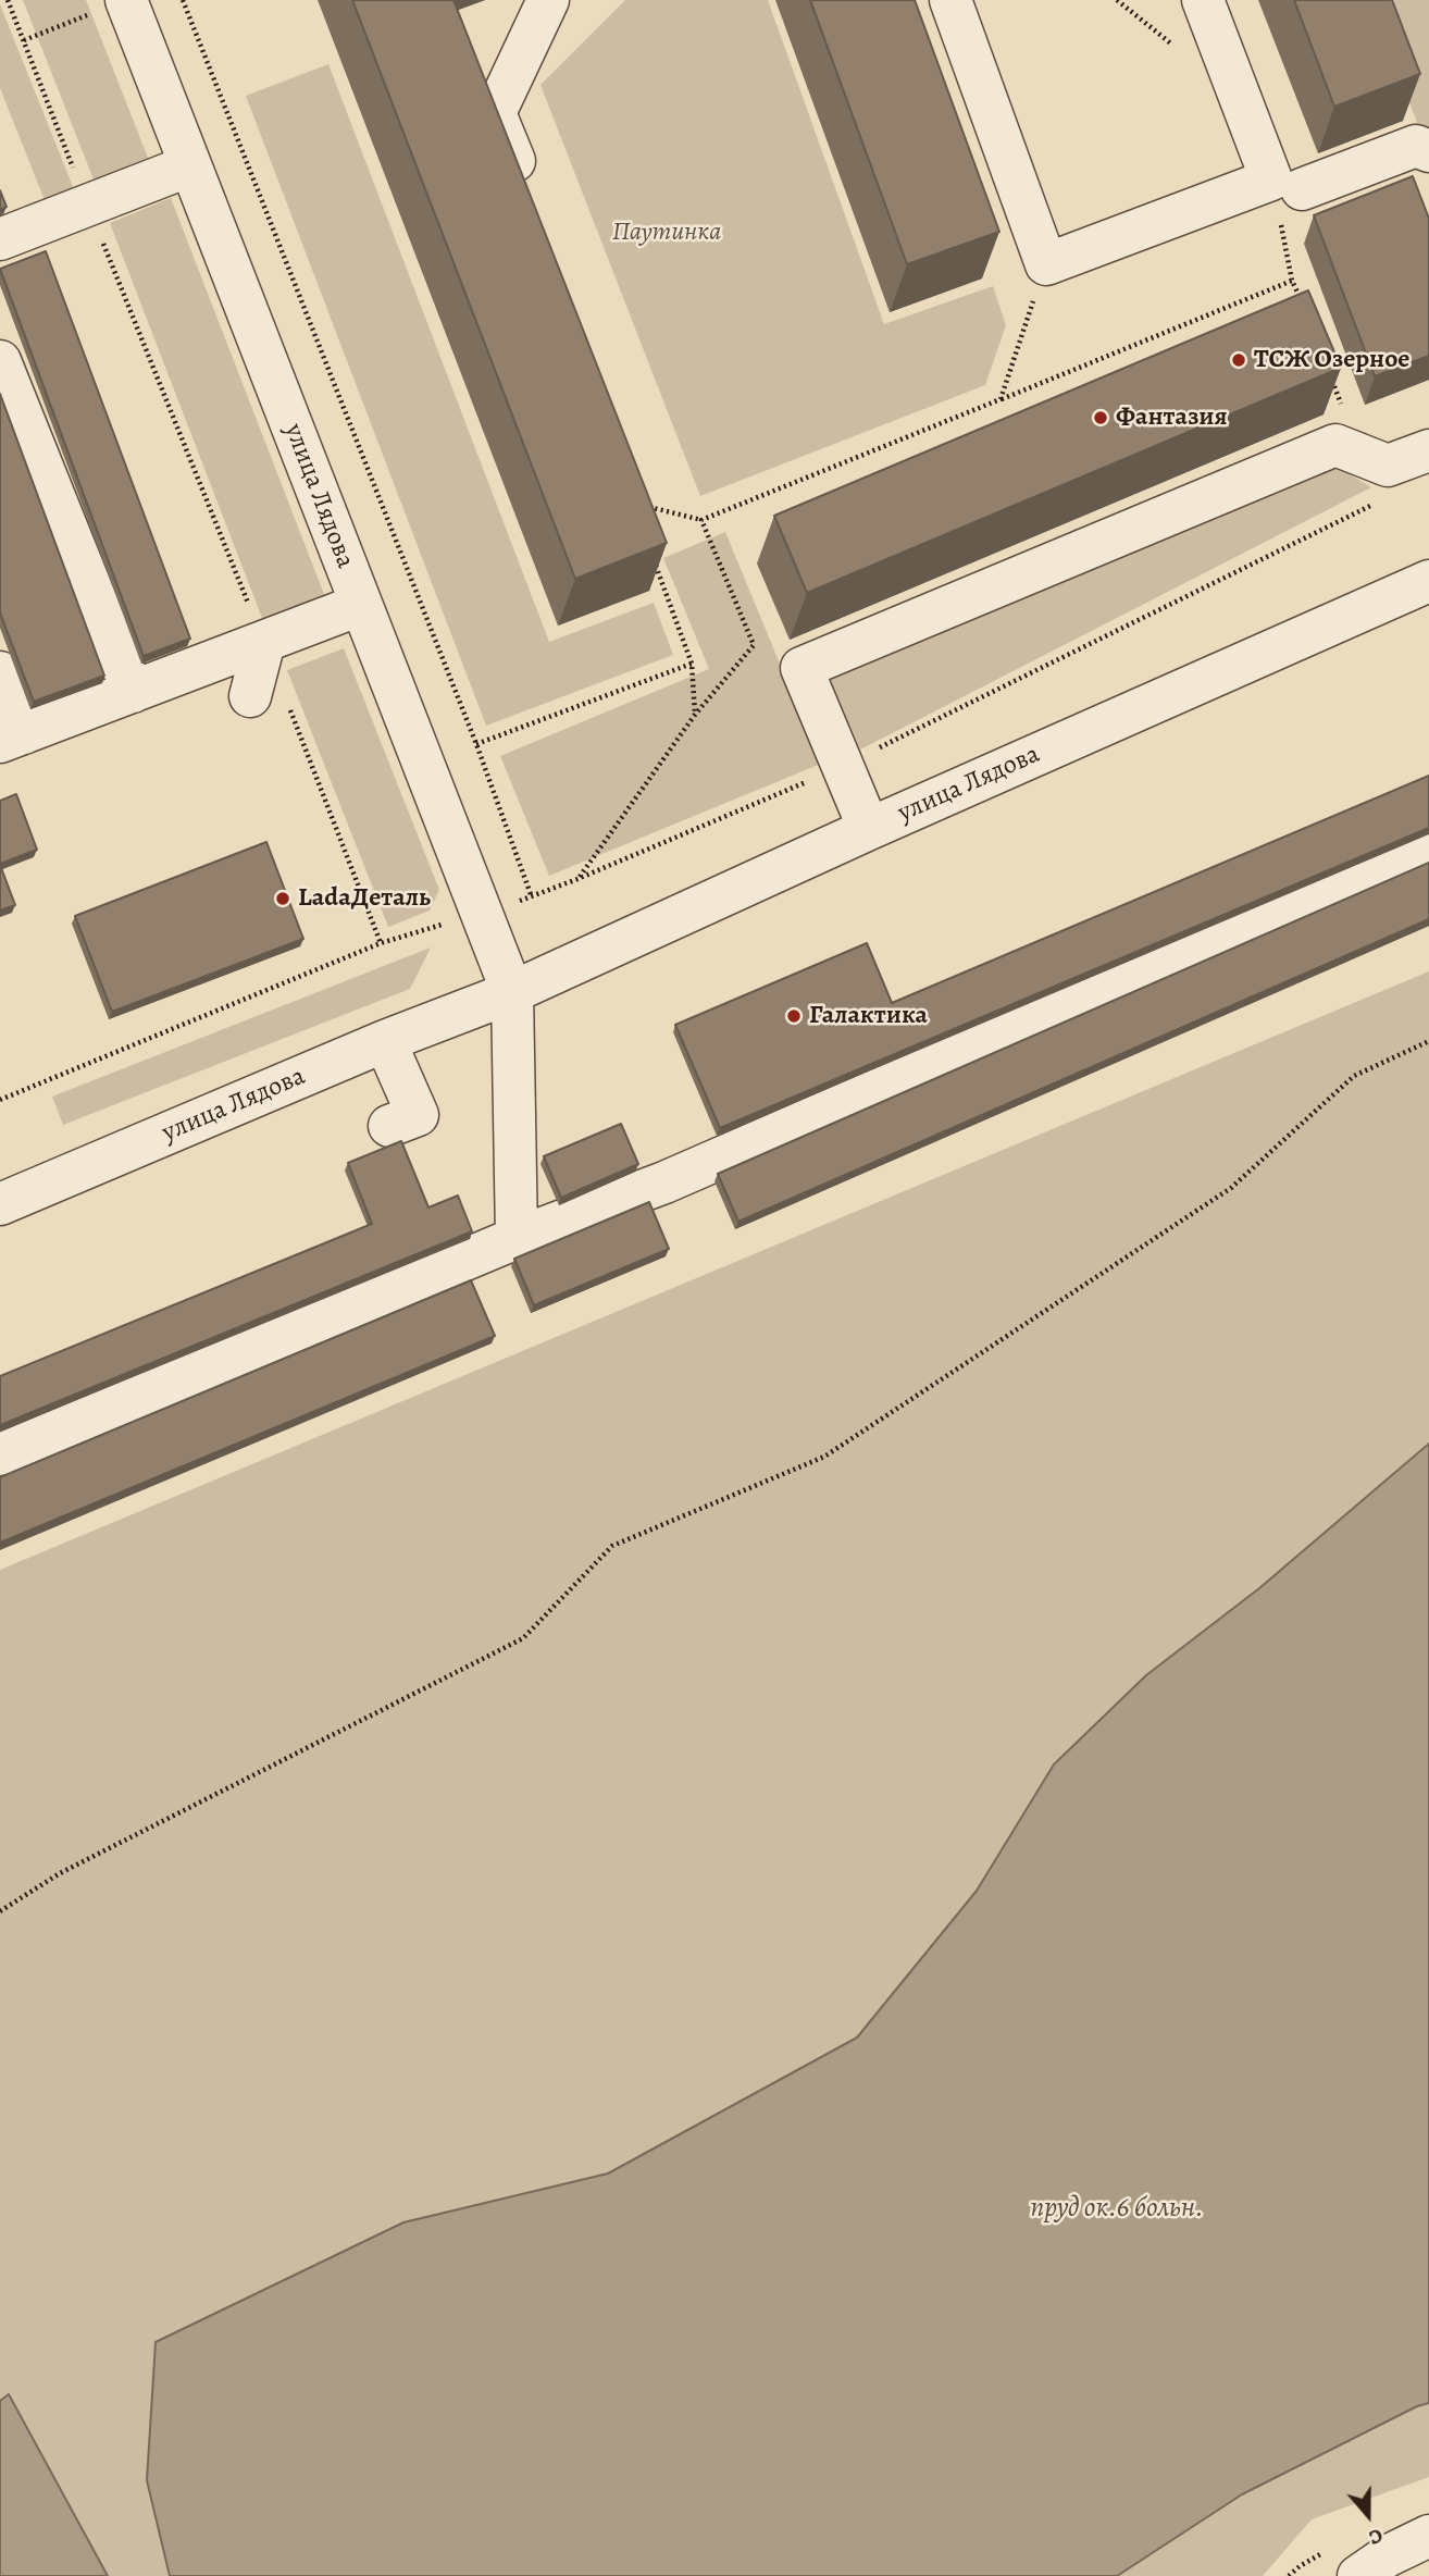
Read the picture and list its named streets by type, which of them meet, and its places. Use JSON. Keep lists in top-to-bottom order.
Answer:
{
  "streets": {
    "street": ["улица Лядова"]
  },
  "water": ["пруд ок.6 больн."],
  "parks": ["Паутинка"],
  "places": [
    "ТСЖ Озерное",
    "Фантазия",
    "LadaДеталь",
    "Галактика"
  ],
  "north": "bottom"
}
